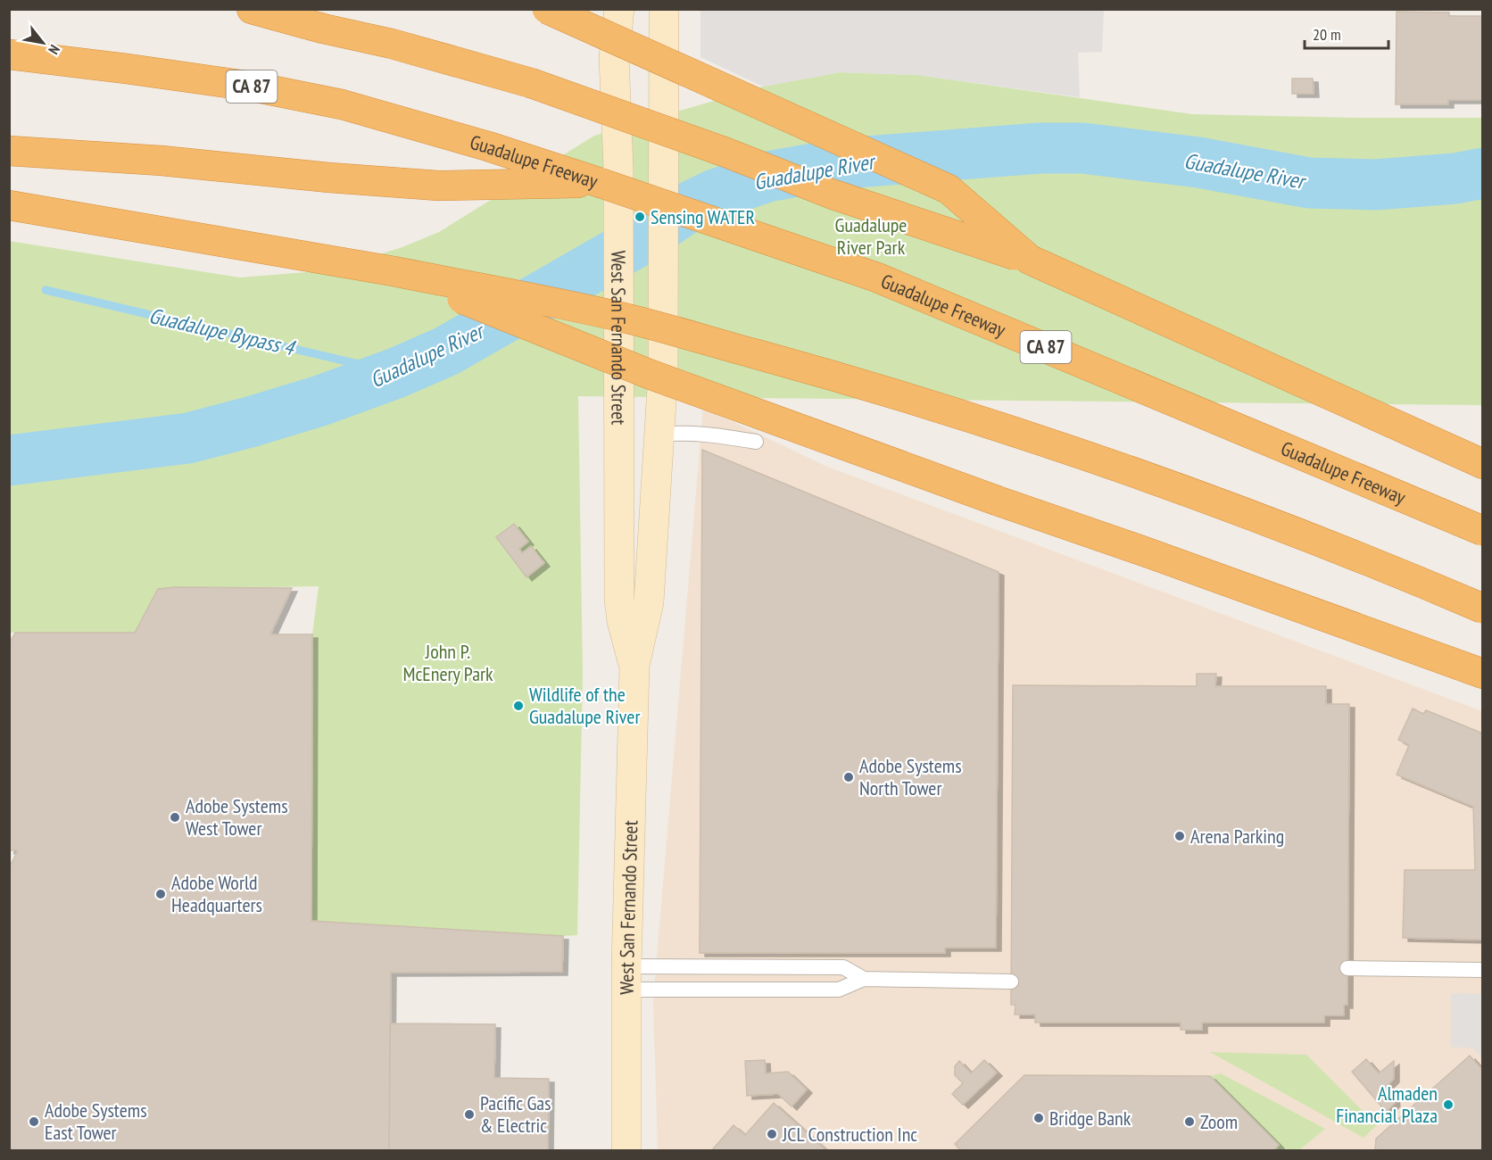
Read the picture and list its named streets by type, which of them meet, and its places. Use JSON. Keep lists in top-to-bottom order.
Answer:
{
  "streets": {
    "highway": ["CA 87", "Guadalupe Freeway"],
    "main road": ["West San Fernando Street"]
  },
  "crossings": [
    ["Guadalupe Freeway", "West San Fernando Street"]
  ],
  "water": ["Guadalupe River", "Guadalupe Bypass 4"],
  "parks": ["Guadalupe River Park", "John P. McEnery Park"],
  "places": [
    "Sensing WATER",
    "Wildlife of the Guadalupe River",
    "Adobe Systems North Tower",
    "Adobe Systems West Tower",
    "Arena Parking",
    "Adobe World Headquarters",
    "Almaden Financial Plaza",
    "Pacific Gas & Electric",
    "Bridge Bank",
    "Adobe Systems East Tower",
    "Zoom",
    "JCL Construction Inc"
  ],
  "scale_bar": "20 m",
  "north": "bottom right"
}
